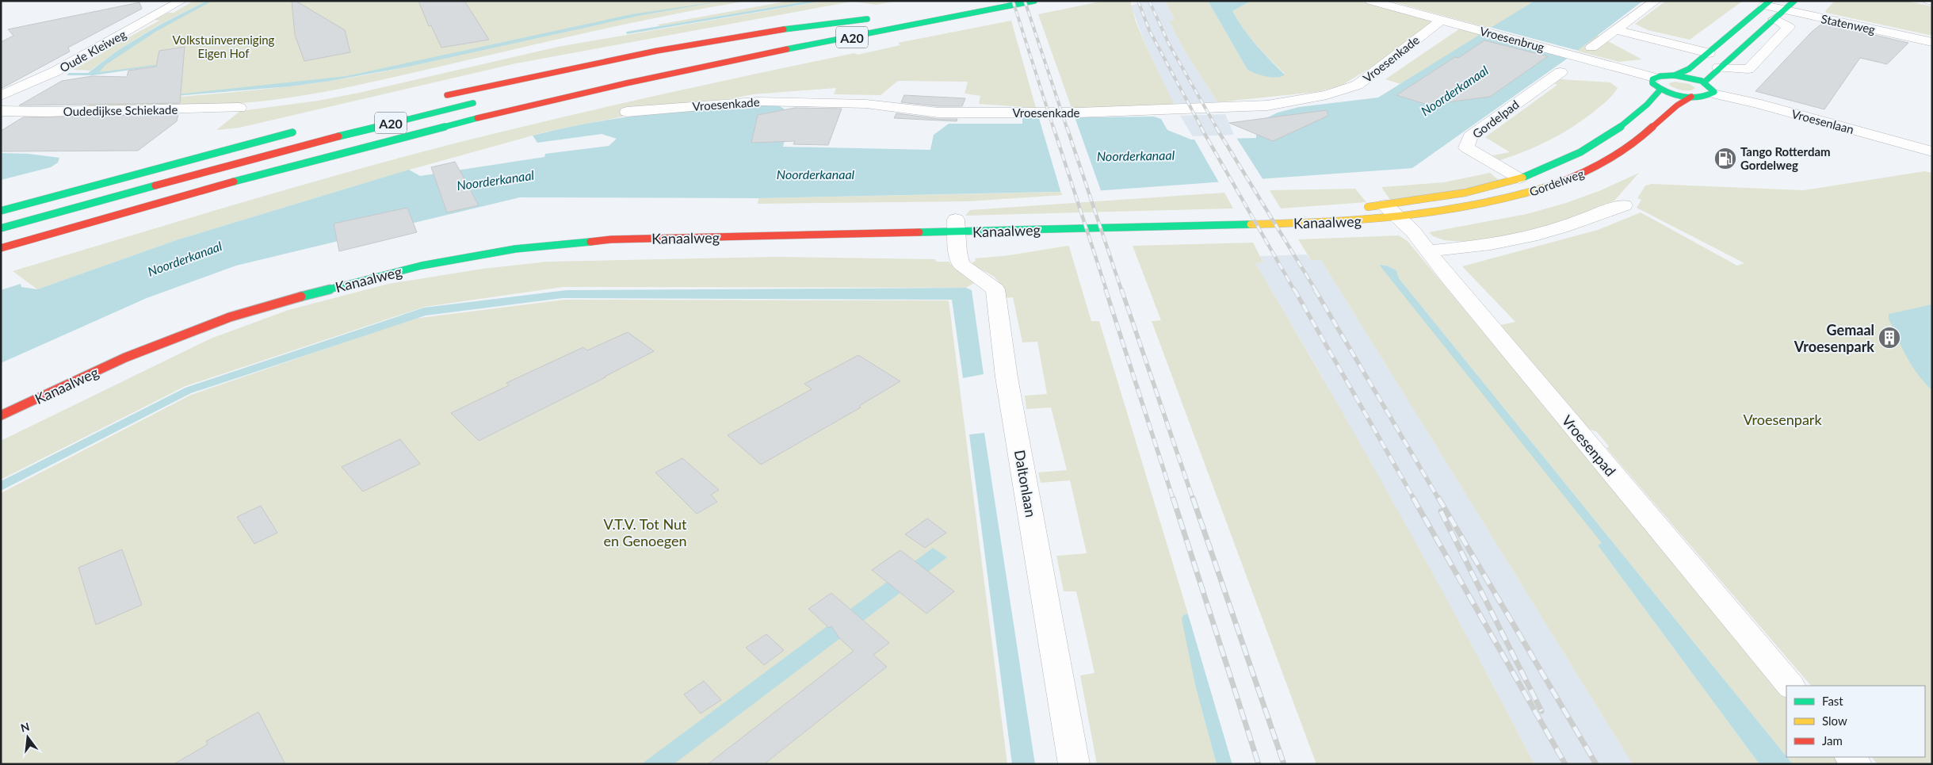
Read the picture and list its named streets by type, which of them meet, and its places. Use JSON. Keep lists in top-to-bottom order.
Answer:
{
  "streets": {
    "main road": ["A20", "Gordelweg", "Kanaalweg"],
    "street": [
      "Statenweg",
      "Vroesenbrug",
      "Oude Kleiweg",
      "Vroesenkade",
      "Oudedijkse Schiekade",
      "Gordelpad",
      "Vroesenlaan",
      "Vroesenpad",
      "Daltonlaan"
    ]
  },
  "crossings": [
    ["Vroesenbrug", "Vroesenkade"],
    ["Vroesenbrug", "Gordelweg"],
    ["Gordelpad", "Gordelweg"],
    ["Gordelweg", "Kanaalweg"],
    ["Gordelweg", "Vroesenpad"],
    ["Kanaalweg", "Vroesenpad"],
    ["Kanaalweg", "Daltonlaan"]
  ],
  "water": ["Noorderkanaal"],
  "parks": ["Volkstuinvereniging Eigen Hof", "Vroesenpark", "V.T.V. Tot Nut en Genoegen"],
  "places": {
    "fuel station": ["Tango Rotterdam Gordelweg"],
    "building": ["Gemaal Vroesenpark"]
  },
  "legend": ["Fast", "Slow", "Jam"],
  "north": "top"
}
